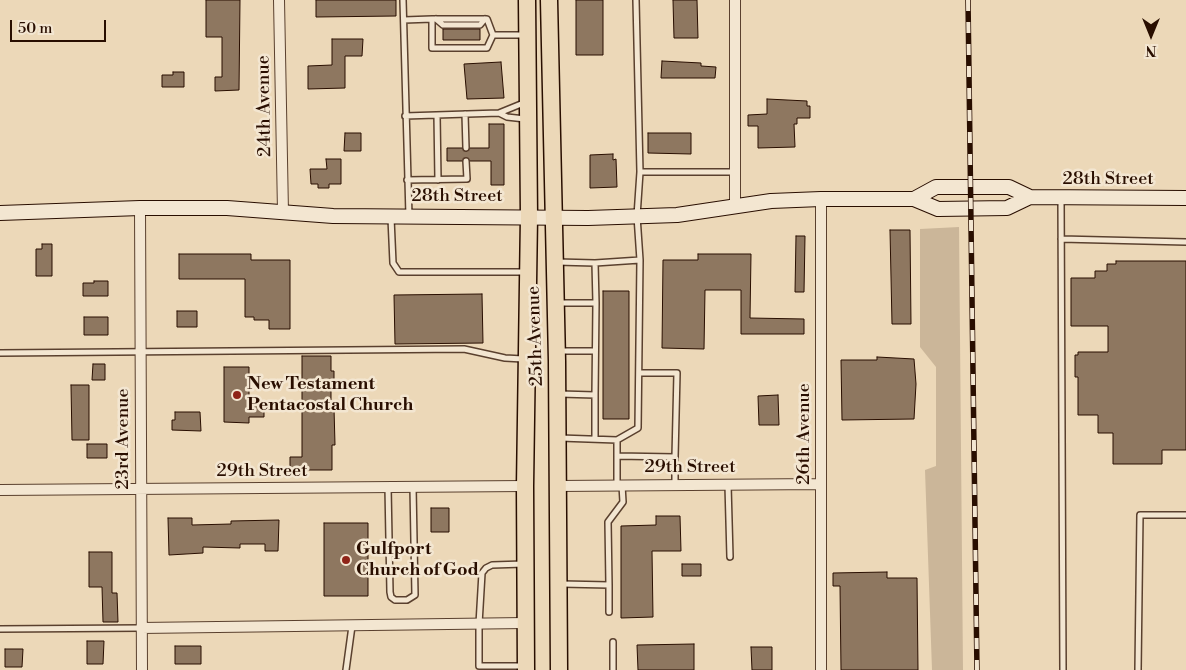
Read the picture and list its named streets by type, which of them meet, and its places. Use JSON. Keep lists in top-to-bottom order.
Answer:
{
  "streets": {
    "main road": ["28th Street", "25th Avenue"],
    "street": [
      "24th Avenue",
      "26th Avenue",
      "23rd Avenue",
      "29th Street"
    ]
  },
  "crossings": [
    ["24th Avenue", "28th Street"],
    ["28th Street", "25th Avenue"],
    ["28th Street", "26th Avenue"],
    ["28th Street", "23rd Avenue"],
    ["25th Avenue", "29th Street"],
    ["26th Avenue", "29th Street"],
    ["23rd Avenue", "29th Street"]
  ],
  "places": ["New Testament Pentacostal Church", "Gulfport Church of God"],
  "scale_bar": "50 m",
  "north": "bottom"
}
